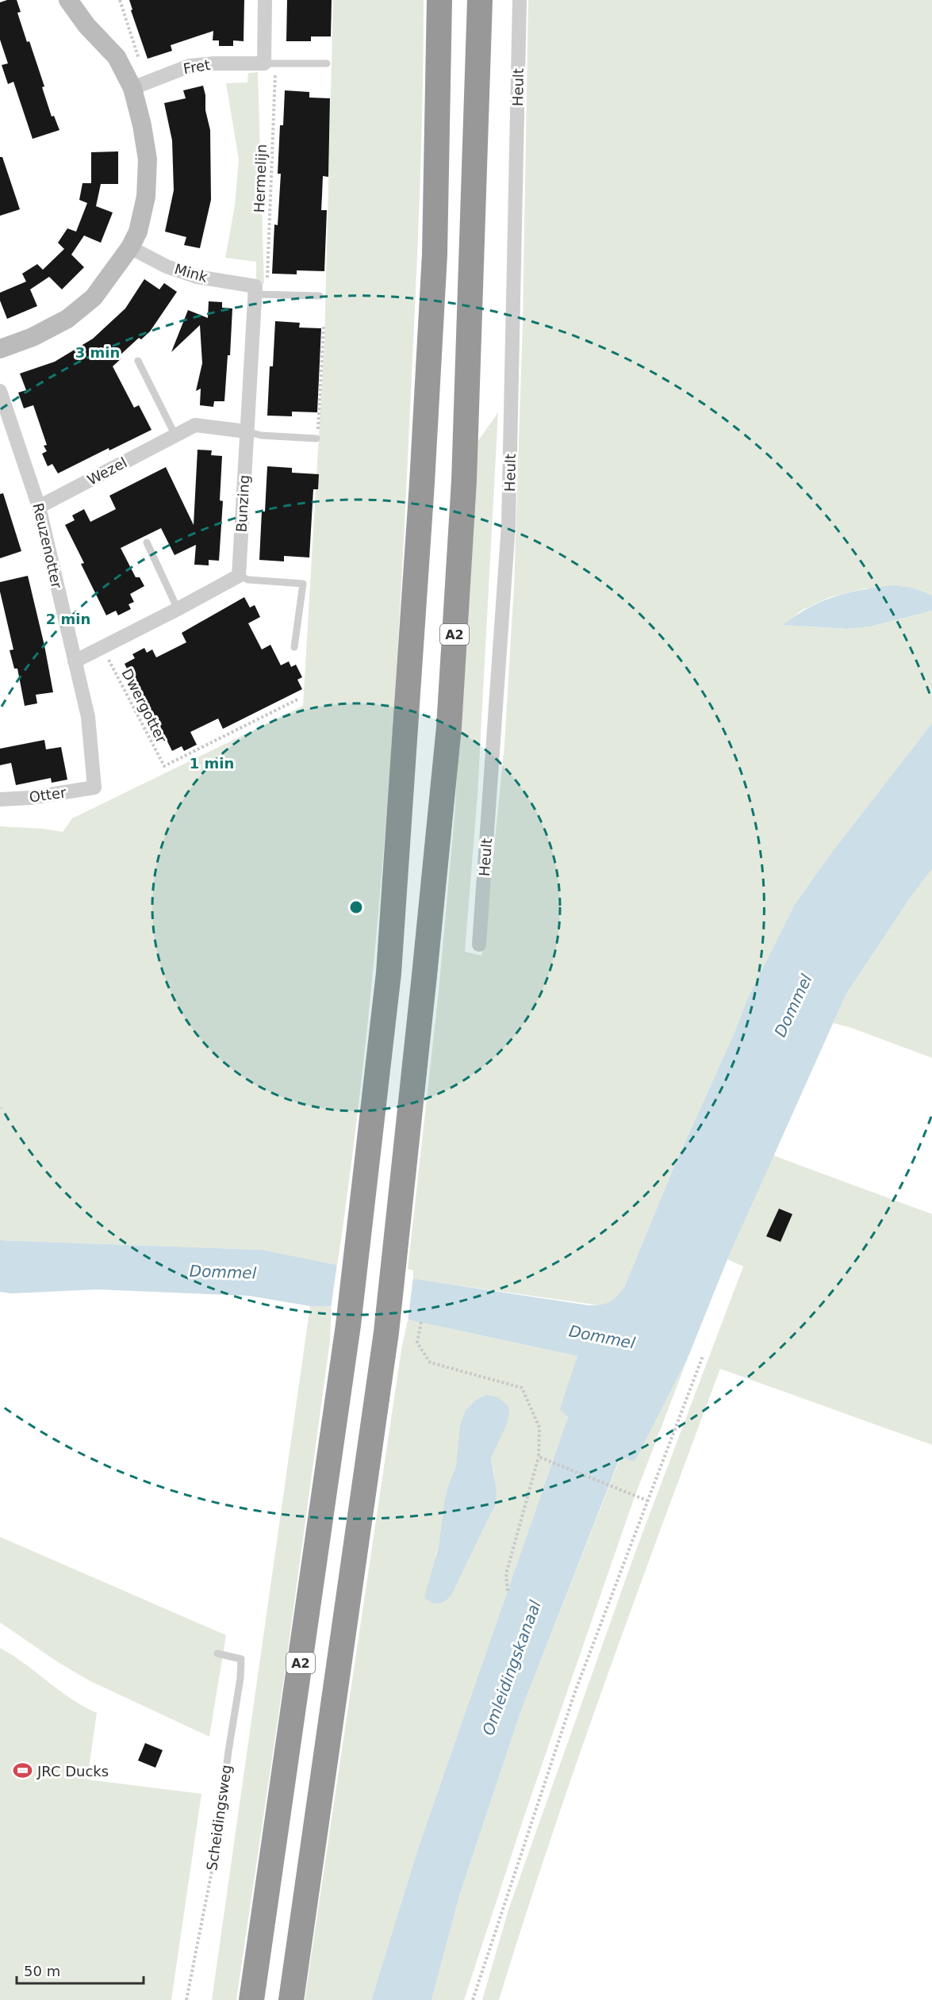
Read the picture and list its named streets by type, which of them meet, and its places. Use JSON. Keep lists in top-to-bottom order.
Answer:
{
  "streets": {
    "highway": ["A2"],
    "street": [
      "Fret",
      "Heult",
      "Mink",
      "Wezel",
      "Bunzing",
      "Reuzenotter",
      "Otter"
    ],
    "lane": ["Scheidingsweg"],
    "path": ["Hermelijn", "Dwergotter"]
  },
  "crossings": [
    ["Fret", "Hermelijn"],
    ["Hermelijn", "Mink"],
    ["Hermelijn", "Bunzing"],
    ["Mink", "Bunzing"],
    ["Wezel", "Bunzing"],
    ["Wezel", "Reuzenotter"],
    ["Reuzenotter", "Otter"]
  ],
  "water": ["Dommel", "Omleidingskanaal"],
  "places": {
    "sports": ["JRC Ducks"]
  },
  "scale_bar": "50 m",
  "rings": ["3 min", "2 min", "1 min"]
}
